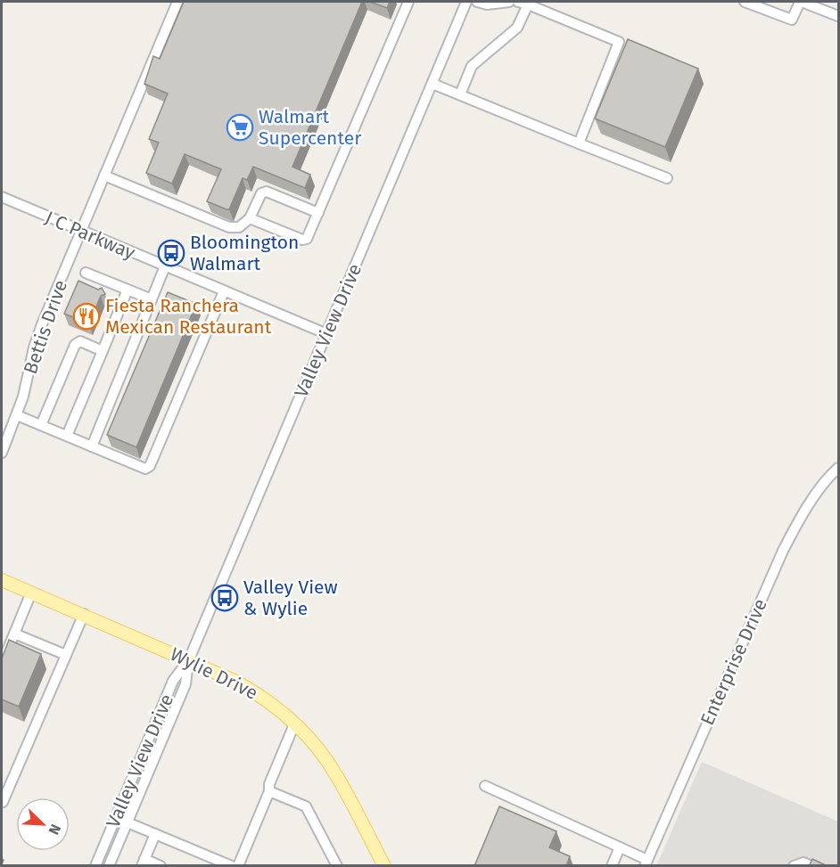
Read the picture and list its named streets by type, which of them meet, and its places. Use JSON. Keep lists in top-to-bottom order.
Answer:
{
  "streets": {
    "main road": ["Wylie Drive"],
    "street": [
      "J C Parkway",
      "Bettis Drive",
      "Valley View Drive",
      "Enterprise Drive"
    ]
  },
  "crossings": [
    ["J C Parkway", "Bettis Drive"],
    ["J C Parkway", "Valley View Drive"],
    ["Valley View Drive", "Wylie Drive"]
  ],
  "places": {
    "supermarket": ["Walmart Supercenter"],
    "bus stop": ["Bloomington Walmart", "Valley View & Wylie"],
    "restaurant": ["Fiesta Ranchera Mexican Restaurant"]
  },
  "north": "bottom right"
}
